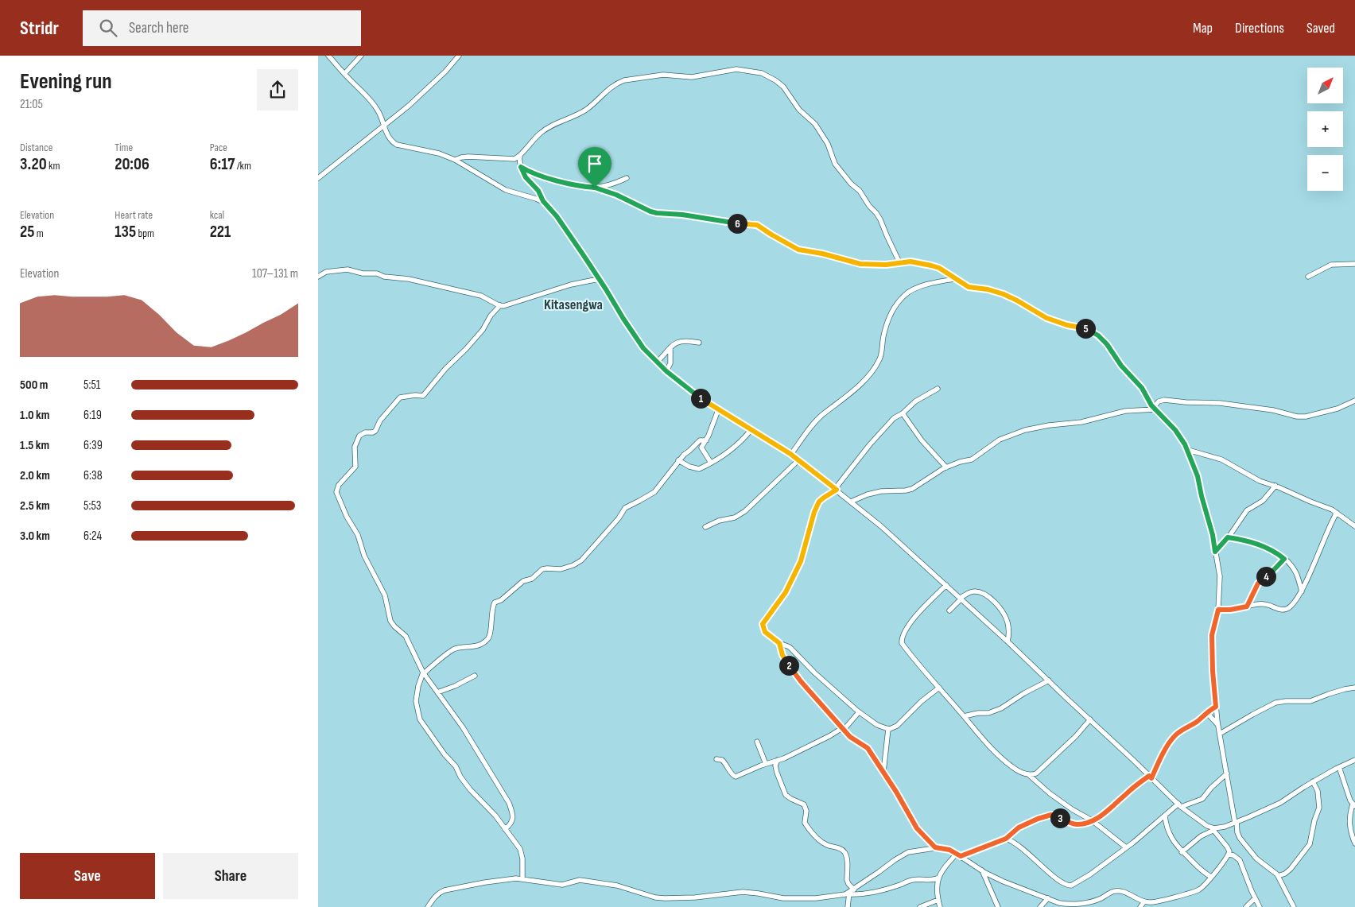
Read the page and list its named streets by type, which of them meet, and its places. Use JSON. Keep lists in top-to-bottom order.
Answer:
{
  "districts": ["Kitasengwa"],
  "north": "top right",
  "page": {
    "header": "Stridr",
    "search": "Search here",
    "nav": ["Map", "Directions", "Saved"],
    "heading": ["Evening run", "21:05"],
    "map_buttons": ["+", "−"],
    "stats": [
      ["Distance", "3.20 km"],
      ["Time", "20:06"],
      ["Pace", "6:17 /km"],
      ["Elevation", "25 m"],
      ["Heart rate", "135 bpm"],
      ["kcal", "221"]
    ],
    "pins": [
      "6",
      "5",
      "1",
      "4",
      "2",
      "3"
    ],
    "chart": ["Elevation", "107–131 m"],
    "list": [
      {
        "name": "500 m",
        "note": "5:51"
      },
      {
        "name": "1.0 km",
        "note": "6:19"
      },
      {
        "name": "1.5 km",
        "note": "6:39"
      },
      {
        "name": "2.0 km",
        "note": "6:38"
      },
      {
        "name": "2.5 km",
        "note": "5:53"
      },
      {
        "name": "3.0 km",
        "note": "6:24"
      }
    ],
    "buttons": ["Save", "Share"]
  }
}
